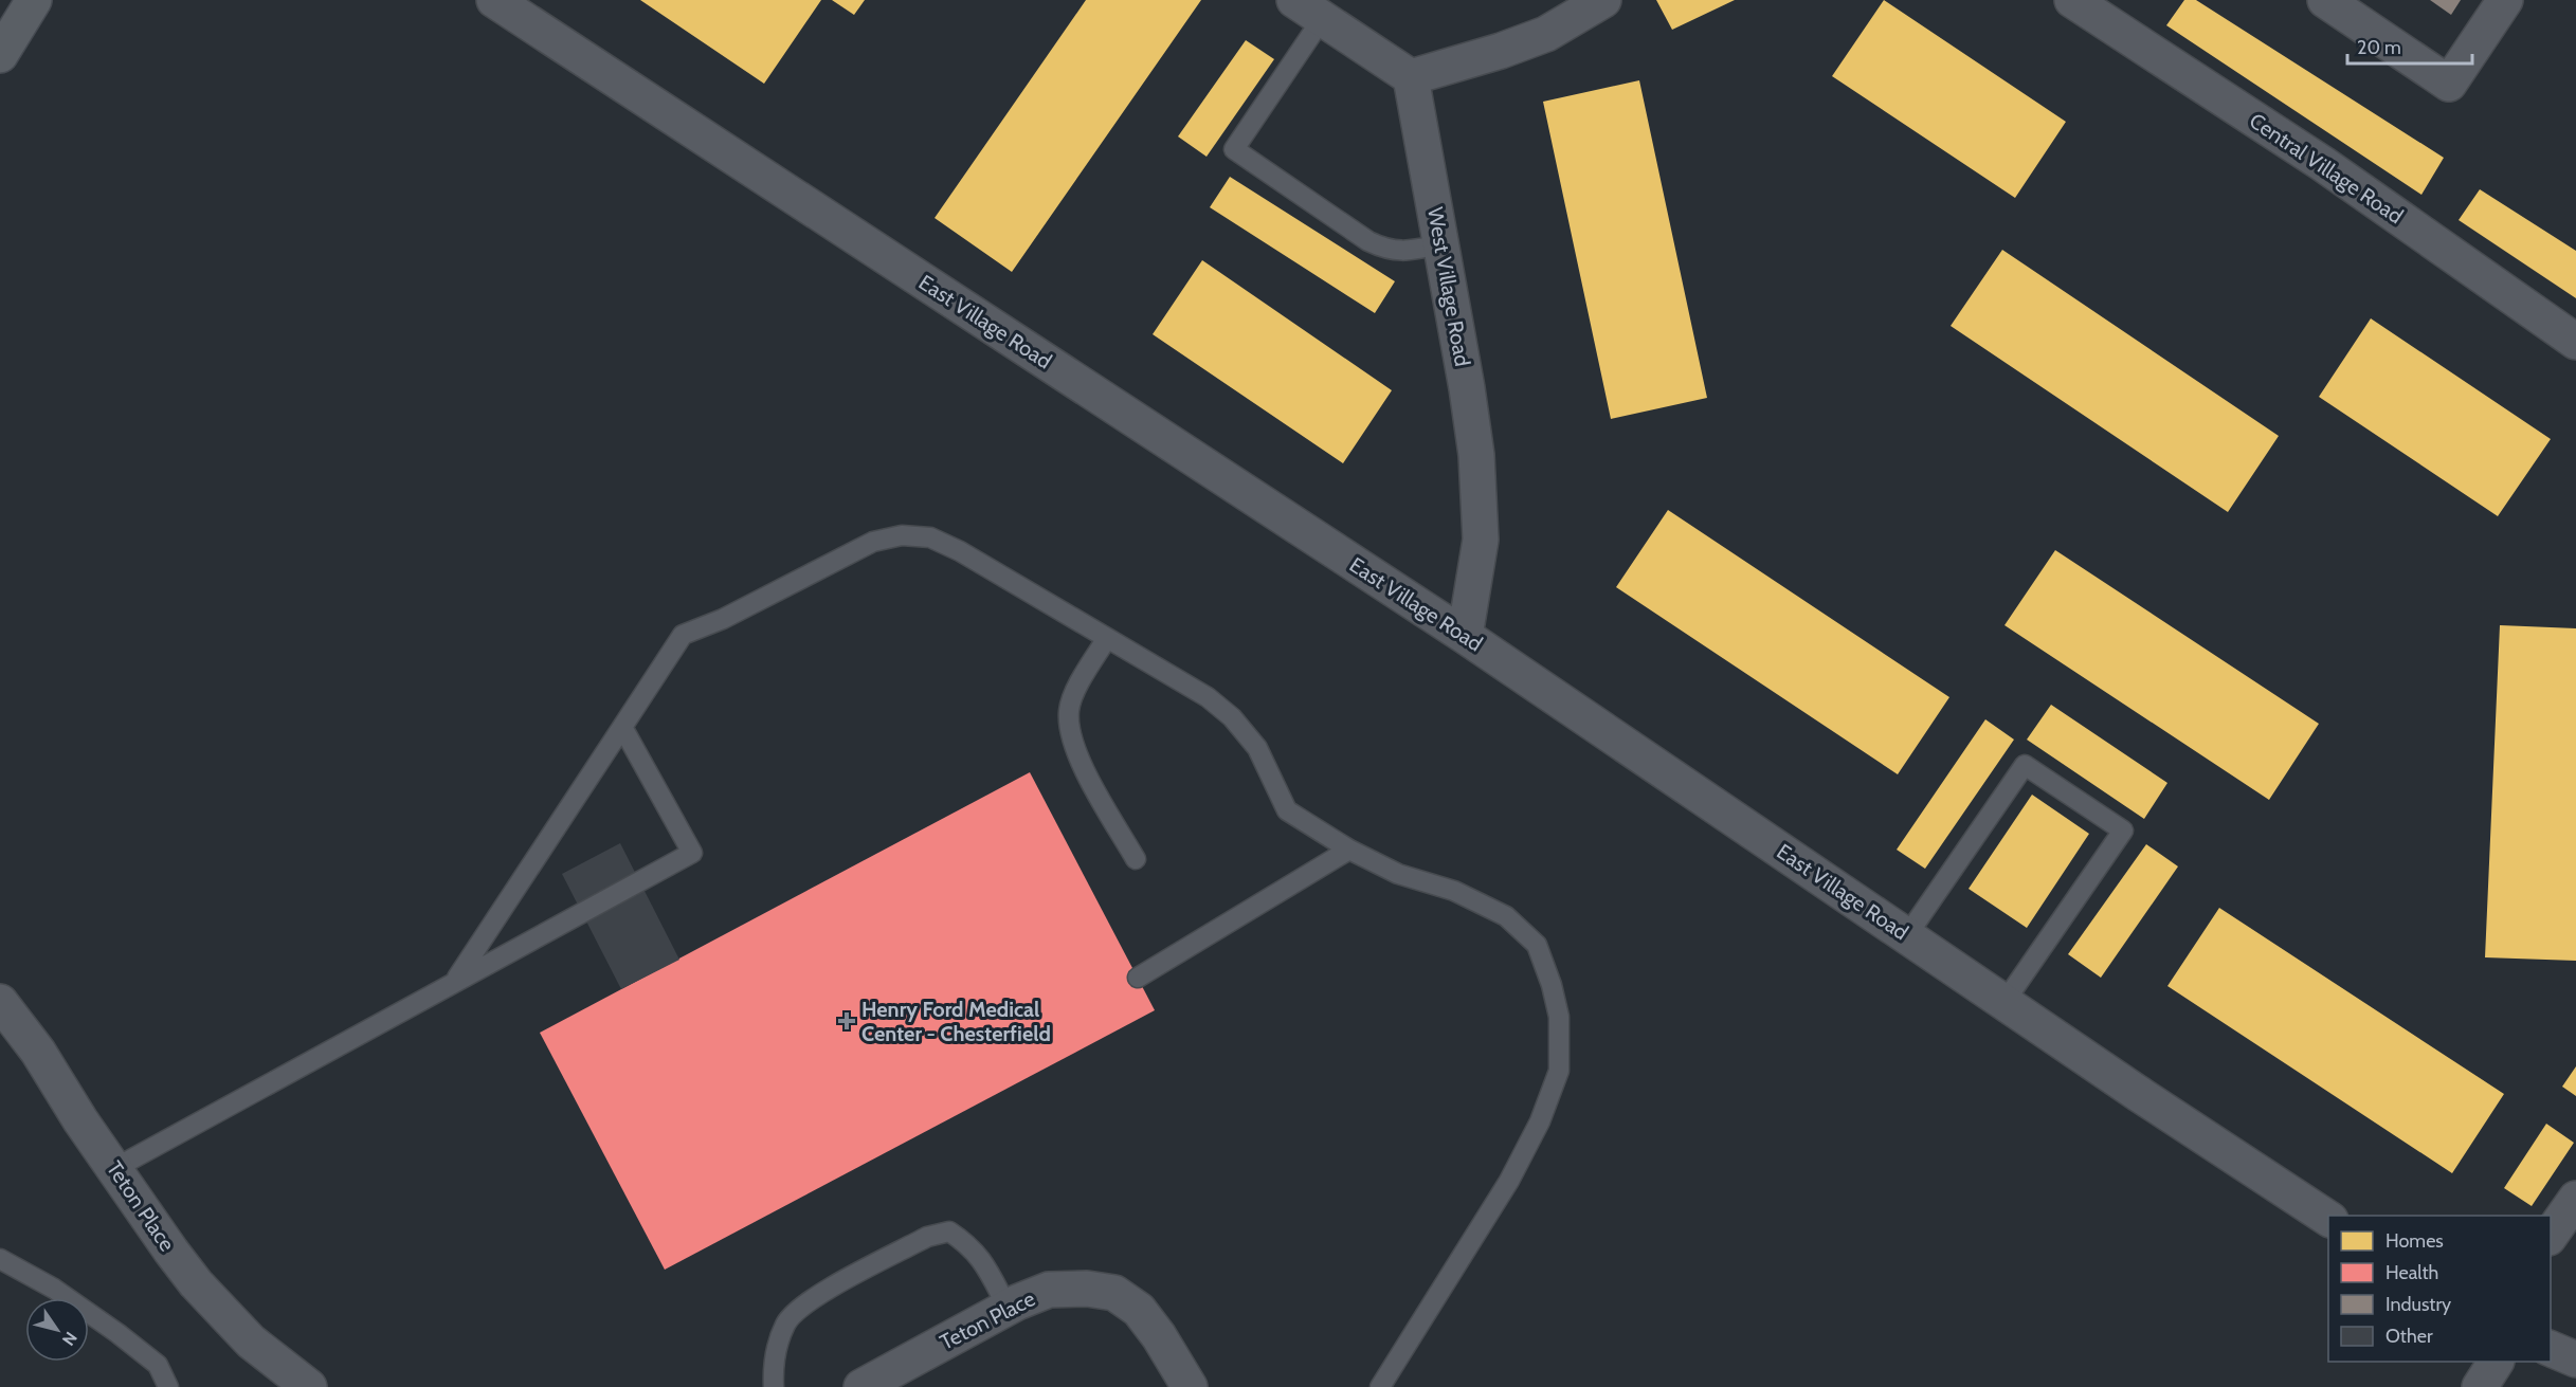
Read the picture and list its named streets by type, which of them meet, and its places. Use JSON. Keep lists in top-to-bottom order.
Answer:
{
  "streets": {
    "street": [
      "Central Village Road",
      "West Village Road",
      "East Village Road",
      "Teton Place"
    ]
  },
  "crossings": [
    ["West Village Road", "East Village Road"]
  ],
  "places": {
    "health": ["Henry Ford Medical Center - Chesterfield"]
  },
  "legend": [
    "Homes",
    "Health",
    "Industry",
    "Other"
  ],
  "scale_bar": "20 m",
  "north": "bottom right"
}
